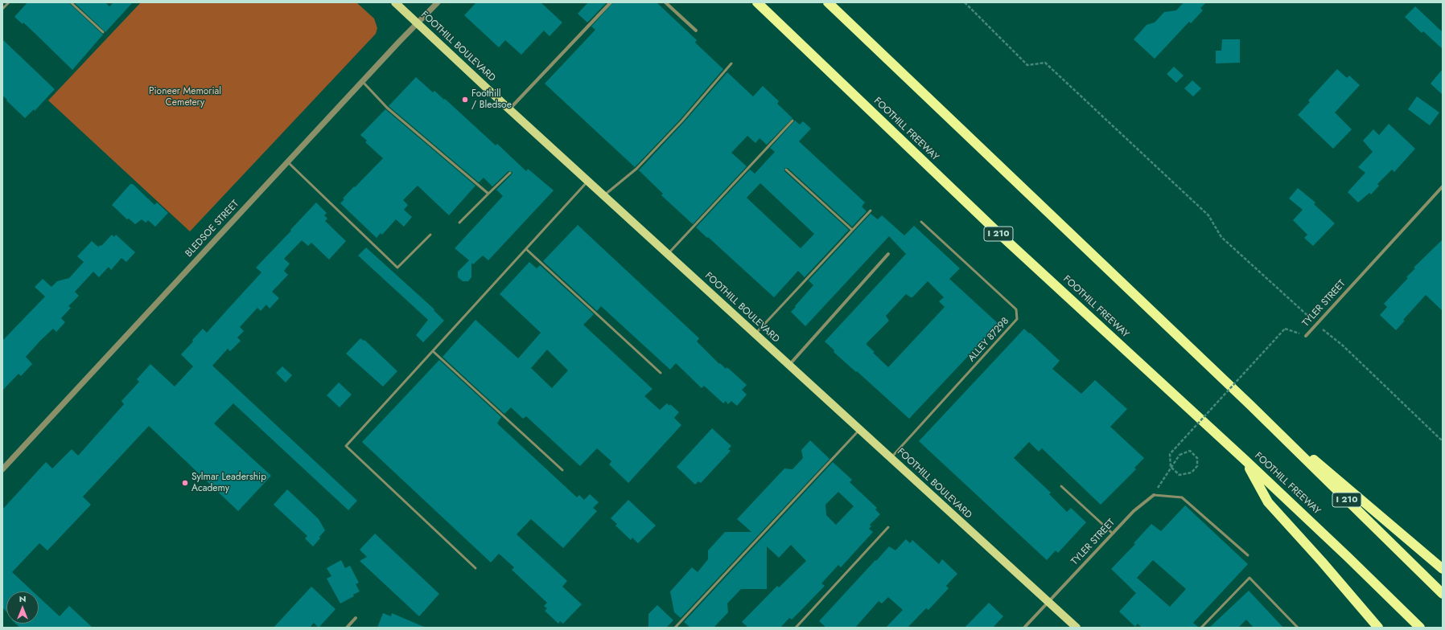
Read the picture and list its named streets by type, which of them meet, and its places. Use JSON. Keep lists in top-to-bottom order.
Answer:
{
  "streets": {
    "highway": ["FOOTHILL FREEWAY", "I 210"],
    "main road": ["FOOTHILL BOULEVARD"],
    "street": ["BLEDSOE STREET", "TYLER STREET"],
    "lane": ["ALLEY 87298"]
  },
  "crossings": [
    ["FOOTHILL BOULEVARD", "BLEDSOE STREET"],
    ["FOOTHILL BOULEVARD", "TYLER STREET"],
    ["FOOTHILL BOULEVARD", "ALLEY 87298"]
  ],
  "parks": ["Pioneer Memorial Cemetery"],
  "places": ["Foothill / Bledsoe", "Sylmar Leadership Academy"],
  "north": "top"
}
